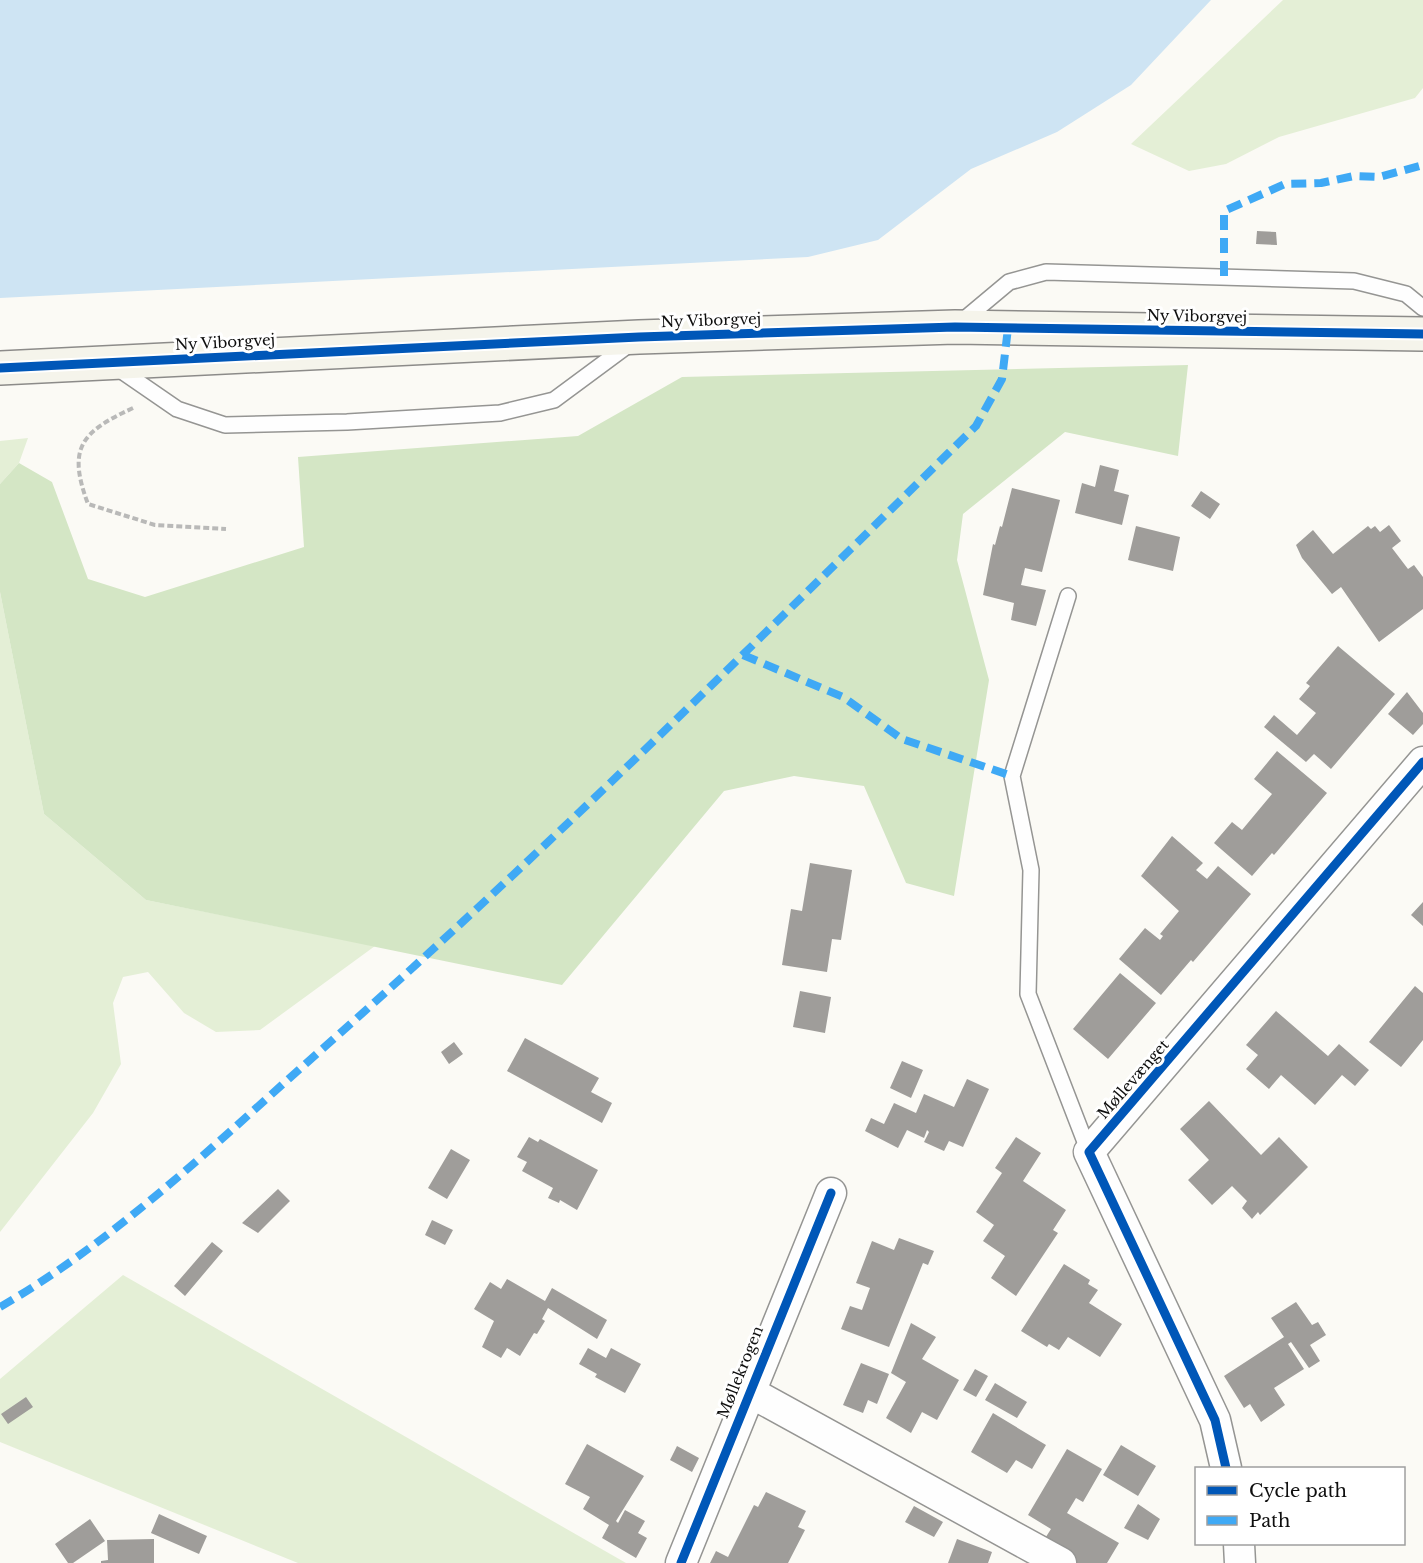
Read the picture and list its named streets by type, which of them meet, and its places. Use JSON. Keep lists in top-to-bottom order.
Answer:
{
  "streets": {
    "street": ["Ny Viborgvej", "Møllevænget", "Møllekrogen"]
  },
  "legend": ["Cycle path", "Path"]
}
